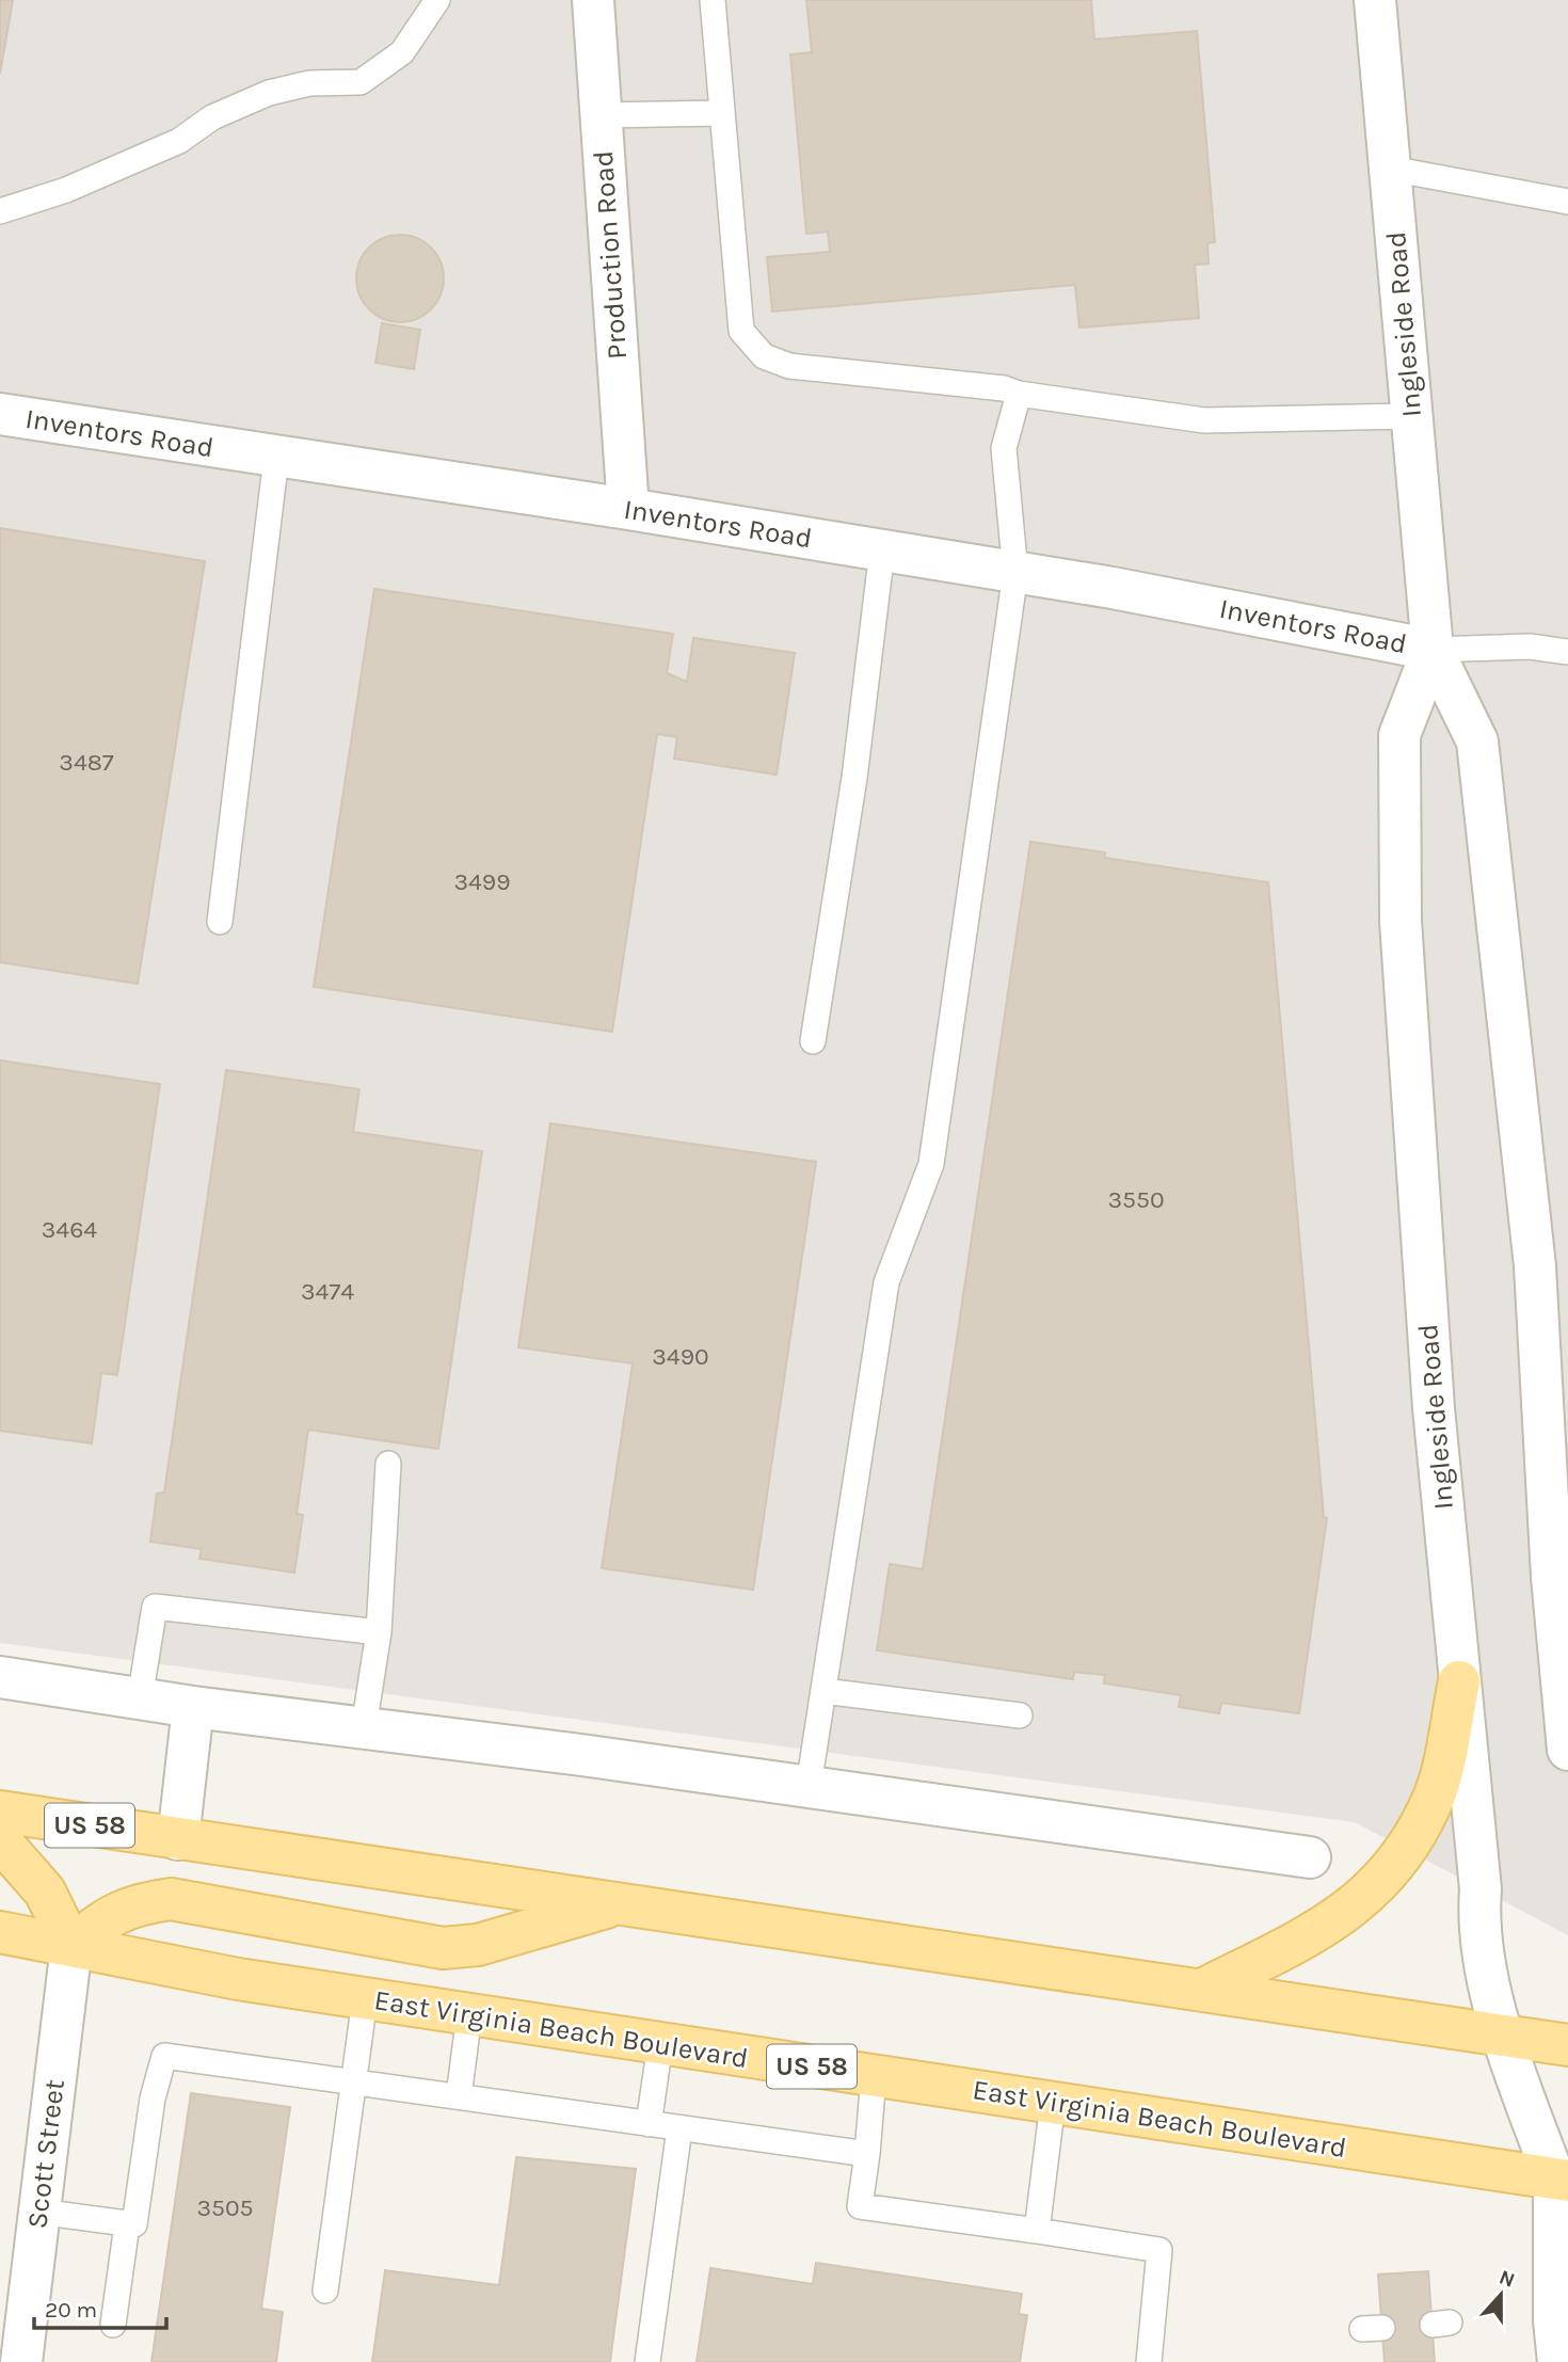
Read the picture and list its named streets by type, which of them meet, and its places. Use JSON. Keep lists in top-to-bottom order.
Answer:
{
  "streets": {
    "main road": ["US 58", "East Virginia Beach Boulevard"],
    "street": [
      "Production Road",
      "Ingleside Road",
      "Inventors Road",
      "Scott Street"
    ]
  },
  "crossings": [
    ["Production Road", "Inventors Road"],
    ["Ingleside Road", "Inventors Road"],
    ["Ingleside Road", "US 58"],
    ["Ingleside Road", "East Virginia Beach Boulevard"],
    ["East Virginia Beach Boulevard", "Scott Street"]
  ],
  "house_numbers": [
    "3487",
    "3499",
    "3550",
    "3464",
    "3474",
    "3490",
    "3505"
  ],
  "scale_bar": "20 m",
  "north": "top"
}
